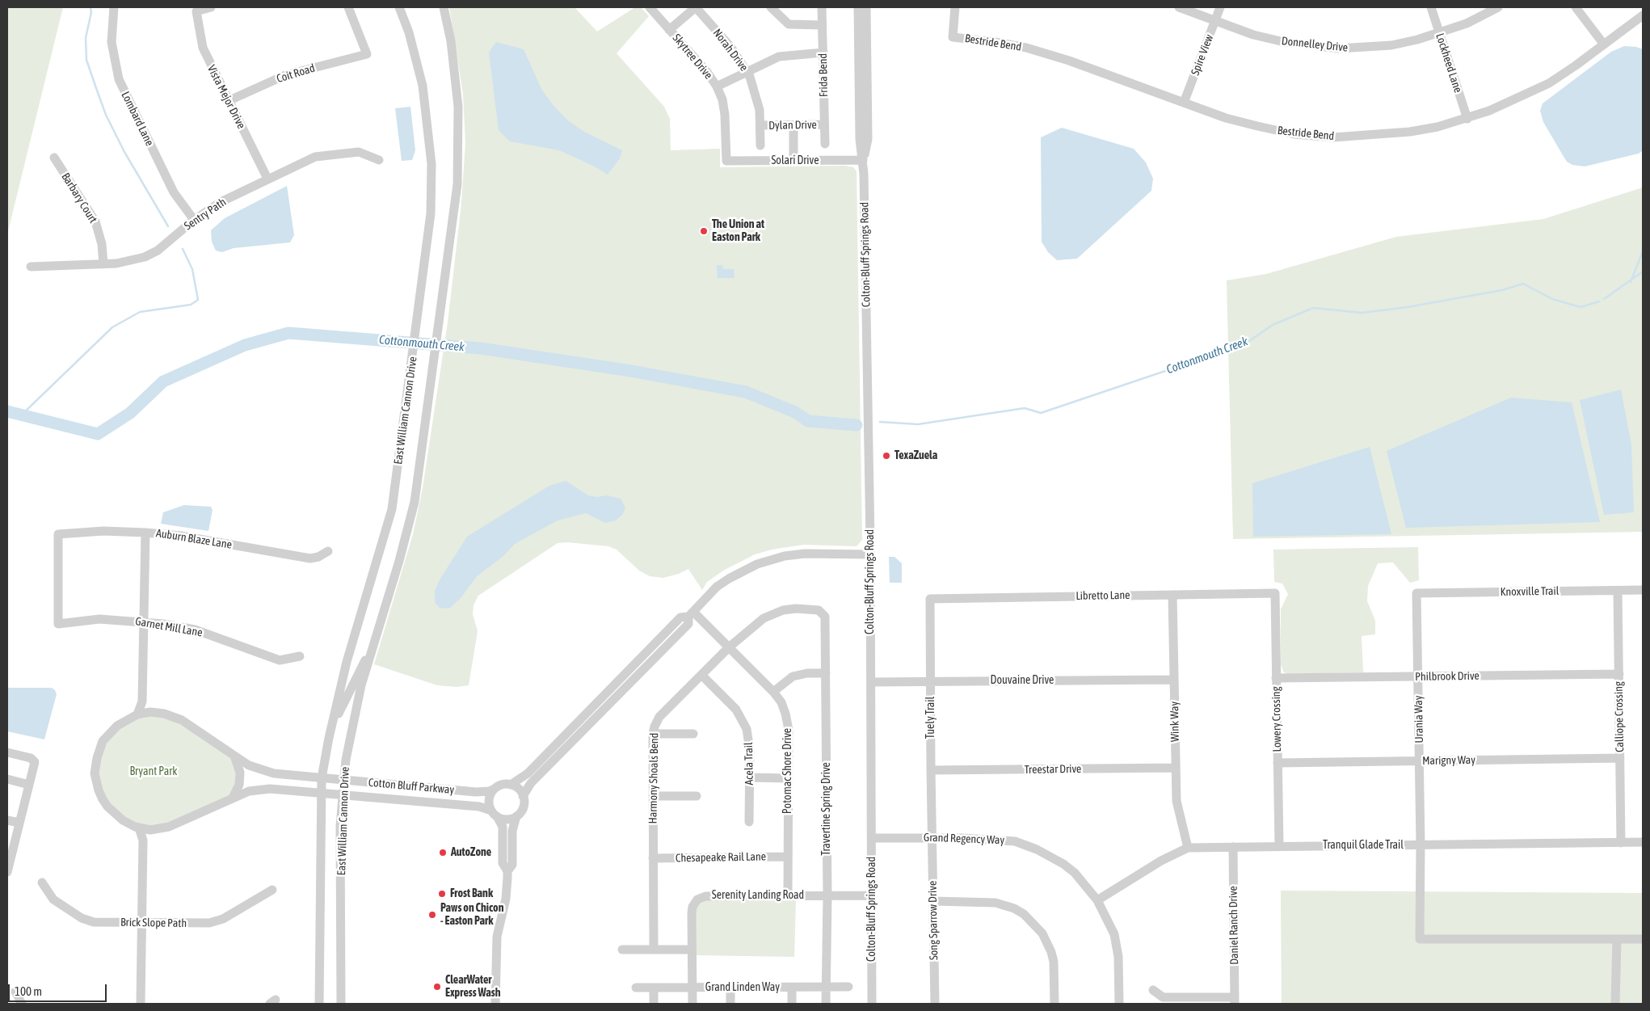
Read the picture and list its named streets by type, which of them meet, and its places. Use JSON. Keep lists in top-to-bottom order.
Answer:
{
  "streets": {
    "street": [
      "Bestride Bend",
      "Donnelley Drive",
      "Norah Drive",
      "Spire View",
      "Skytree Drive",
      "Lockheed Lane",
      "Coit Road",
      "Frida Bend",
      "Vista Mejor Drive",
      "Lombard Lane",
      "Dylan Drive",
      "Solari Drive",
      "Barbary Court",
      "Sentry Path",
      "Colton-Bluff Springs Road",
      "East William Cannon Drive",
      "Auburn Blaze Lane",
      "Knoxville Trail",
      "Libretto Lane",
      "Garnet Mill Lane",
      "Philbrook Drive",
      "Douvaine Drive",
      "Calliope Crossing",
      "Tuely Trail",
      "Lowery Crossing",
      "Urania Way",
      "Wink Way",
      "Marigny Way",
      "Acela Trail",
      "Treestar Drive",
      "Potomac Shore Drive",
      "Harmony Shoals Bend",
      "Cotton Bluff Parkway",
      "Travertine Spring Drive",
      "Grand Regency Way",
      "Tranquil Glade Trail",
      "Chesapeake Rail Lane",
      "Serenity Landing Road",
      "Song Sparrow Drive",
      "Brick Slope Path",
      "Daniel Ranch Drive",
      "Grand Linden Way"
    ]
  },
  "crossings": [
    ["Bestride Bend", "Spire View"],
    ["Bestride Bend", "Lockheed Lane"],
    ["Donnelley Drive", "Spire View"],
    ["Donnelley Drive", "Lockheed Lane"],
    ["Norah Drive", "Dylan Drive"],
    ["Skytree Drive", "Solari Drive"],
    ["Coit Road", "Vista Mejor Drive"],
    ["Frida Bend", "Dylan Drive"],
    ["Vista Mejor Drive", "Sentry Path"],
    ["Lombard Lane", "Sentry Path"],
    ["Solari Drive", "Colton-Bluff Springs Road"],
    ["Barbary Court", "Sentry Path"],
    ["Colton-Bluff Springs Road", "Douvaine Drive"],
    ["Colton-Bluff Springs Road", "Grand Regency Way"],
    ["Colton-Bluff Springs Road", "Serenity Landing Road"],
    ["East William Cannon Drive", "Cotton Bluff Parkway"],
    ["Auburn Blaze Lane", "Garnet Mill Lane"],
    ["Knoxville Trail", "Calliope Crossing"],
    ["Knoxville Trail", "Urania Way"],
    ["Libretto Lane", "Tuely Trail"],
    ["Libretto Lane", "Lowery Crossing"],
    ["Libretto Lane", "Wink Way"],
    ["Philbrook Drive", "Calliope Crossing"],
    ["Philbrook Drive", "Lowery Crossing"],
    ["Philbrook Drive", "Urania Way"],
    ["Douvaine Drive", "Tuely Trail"],
    ["Douvaine Drive", "Wink Way"],
    ["Calliope Crossing", "Marigny Way"],
    ["Calliope Crossing", "Tranquil Glade Trail"],
    ["Tuely Trail", "Treestar Drive"],
    ["Tuely Trail", "Grand Regency Way"],
    ["Tuely Trail", "Song Sparrow Drive"],
    ["Lowery Crossing", "Marigny Way"],
    ["Lowery Crossing", "Tranquil Glade Trail"],
    ["Urania Way", "Marigny Way"],
    ["Urania Way", "Tranquil Glade Trail"],
    ["Wink Way", "Treestar Drive"],
    ["Wink Way", "Tranquil Glade Trail"],
    ["Acela Trail", "Harmony Shoals Bend"],
    ["Potomac Shore Drive", "Harmony Shoals Bend"],
    ["Potomac Shore Drive", "Chesapeake Rail Lane"],
    ["Potomac Shore Drive", "Serenity Landing Road"],
    ["Harmony Shoals Bend", "Travertine Spring Drive"],
    ["Harmony Shoals Bend", "Chesapeake Rail Lane"],
    ["Travertine Spring Drive", "Serenity Landing Road"],
    ["Travertine Spring Drive", "Grand Linden Way"],
    ["Grand Regency Way", "Tranquil Glade Trail"],
    ["Grand Regency Way", "Song Sparrow Drive"],
    ["Tranquil Glade Trail", "Daniel Ranch Drive"],
    ["Serenity Landing Road", "Grand Linden Way"]
  ],
  "water": ["Cottonmouth Creek"],
  "parks": ["Bryant Park"],
  "places": [
    "The Union at Easton Park",
    "TexaZuela",
    "AutoZone",
    "Frost Bank",
    "Paws on Chicon - Easton Park",
    "ClearWater Express Wash"
  ],
  "scale_bar": "100 m"
}
